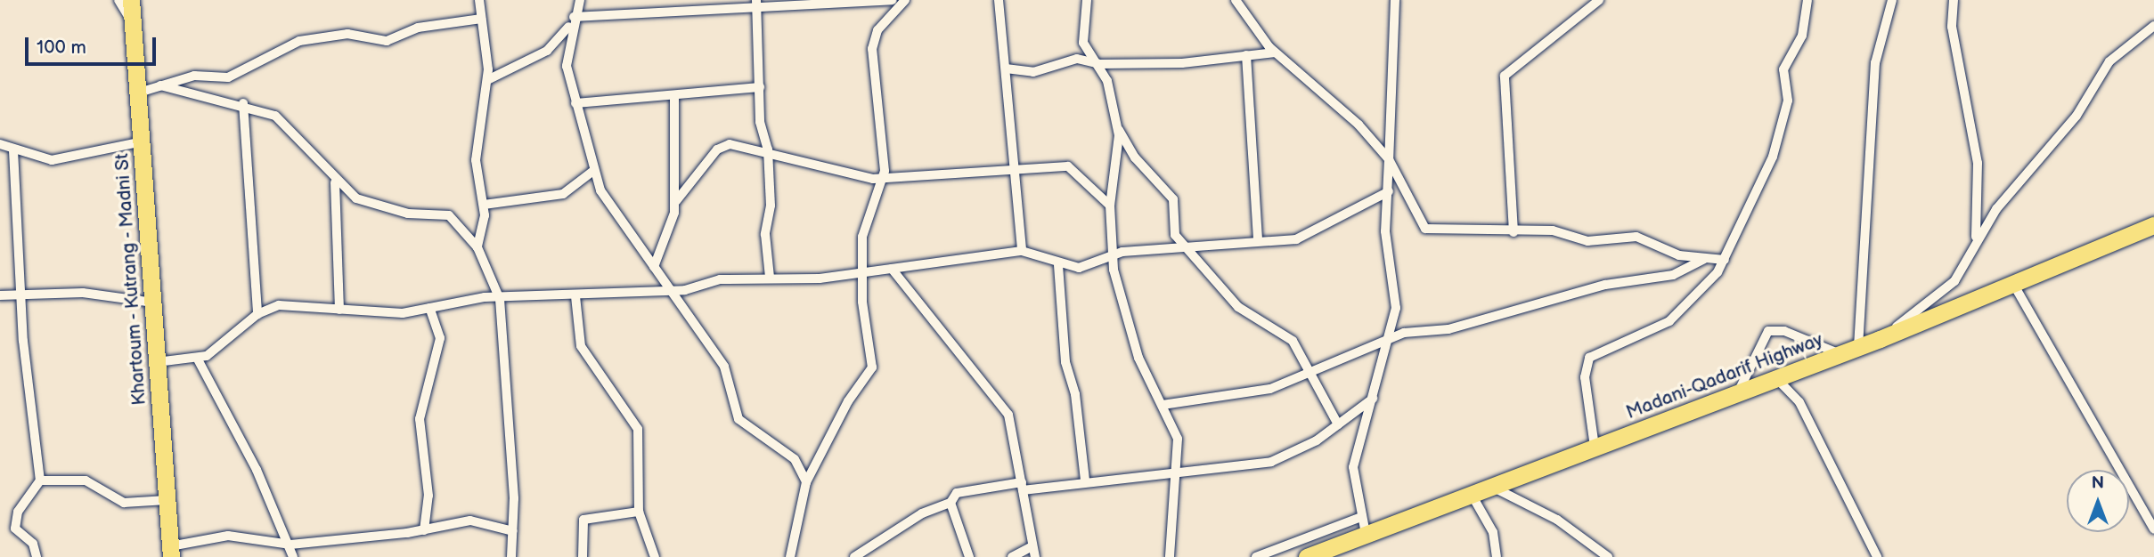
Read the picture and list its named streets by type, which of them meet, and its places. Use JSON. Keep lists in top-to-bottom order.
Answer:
{
  "streets": {
    "highway": ["Khartoum - Kutrang - Madni St", "Madani-Qadarif Highway"]
  },
  "scale_bar": "100 m",
  "north": "top"
}
